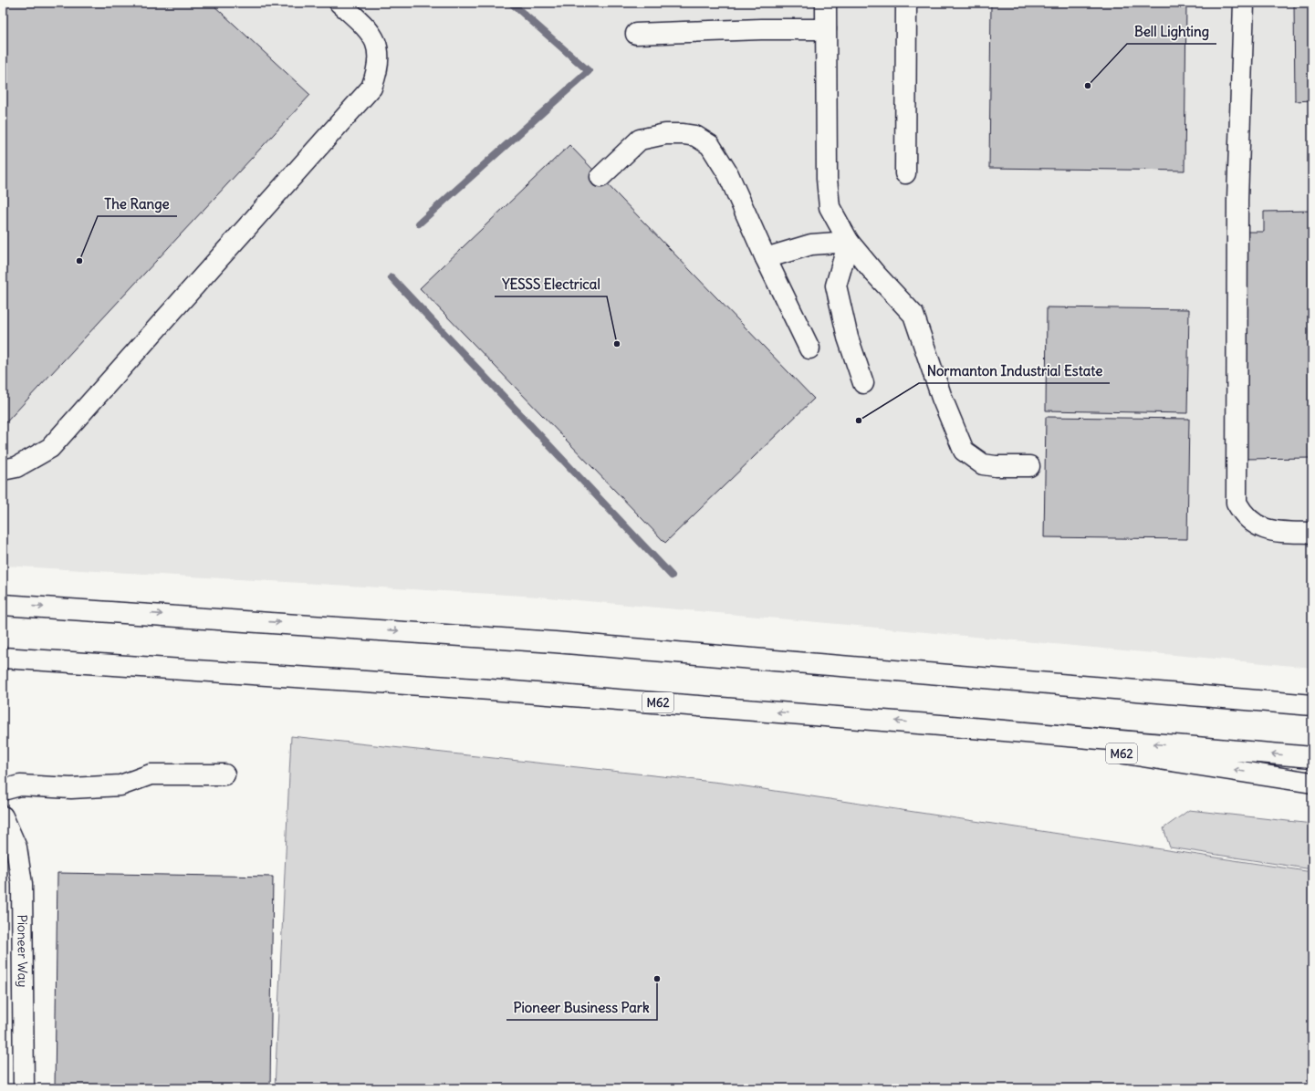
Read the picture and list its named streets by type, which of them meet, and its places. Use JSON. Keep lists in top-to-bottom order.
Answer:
{
  "streets": {
    "main road": ["M62", "Pioneer Way"]
  },
  "places": [
    "Bell Lighting",
    "The Range",
    "YESSS Electrical",
    "Normanton Industrial Estate",
    "Pioneer Business Park"
  ]
}
